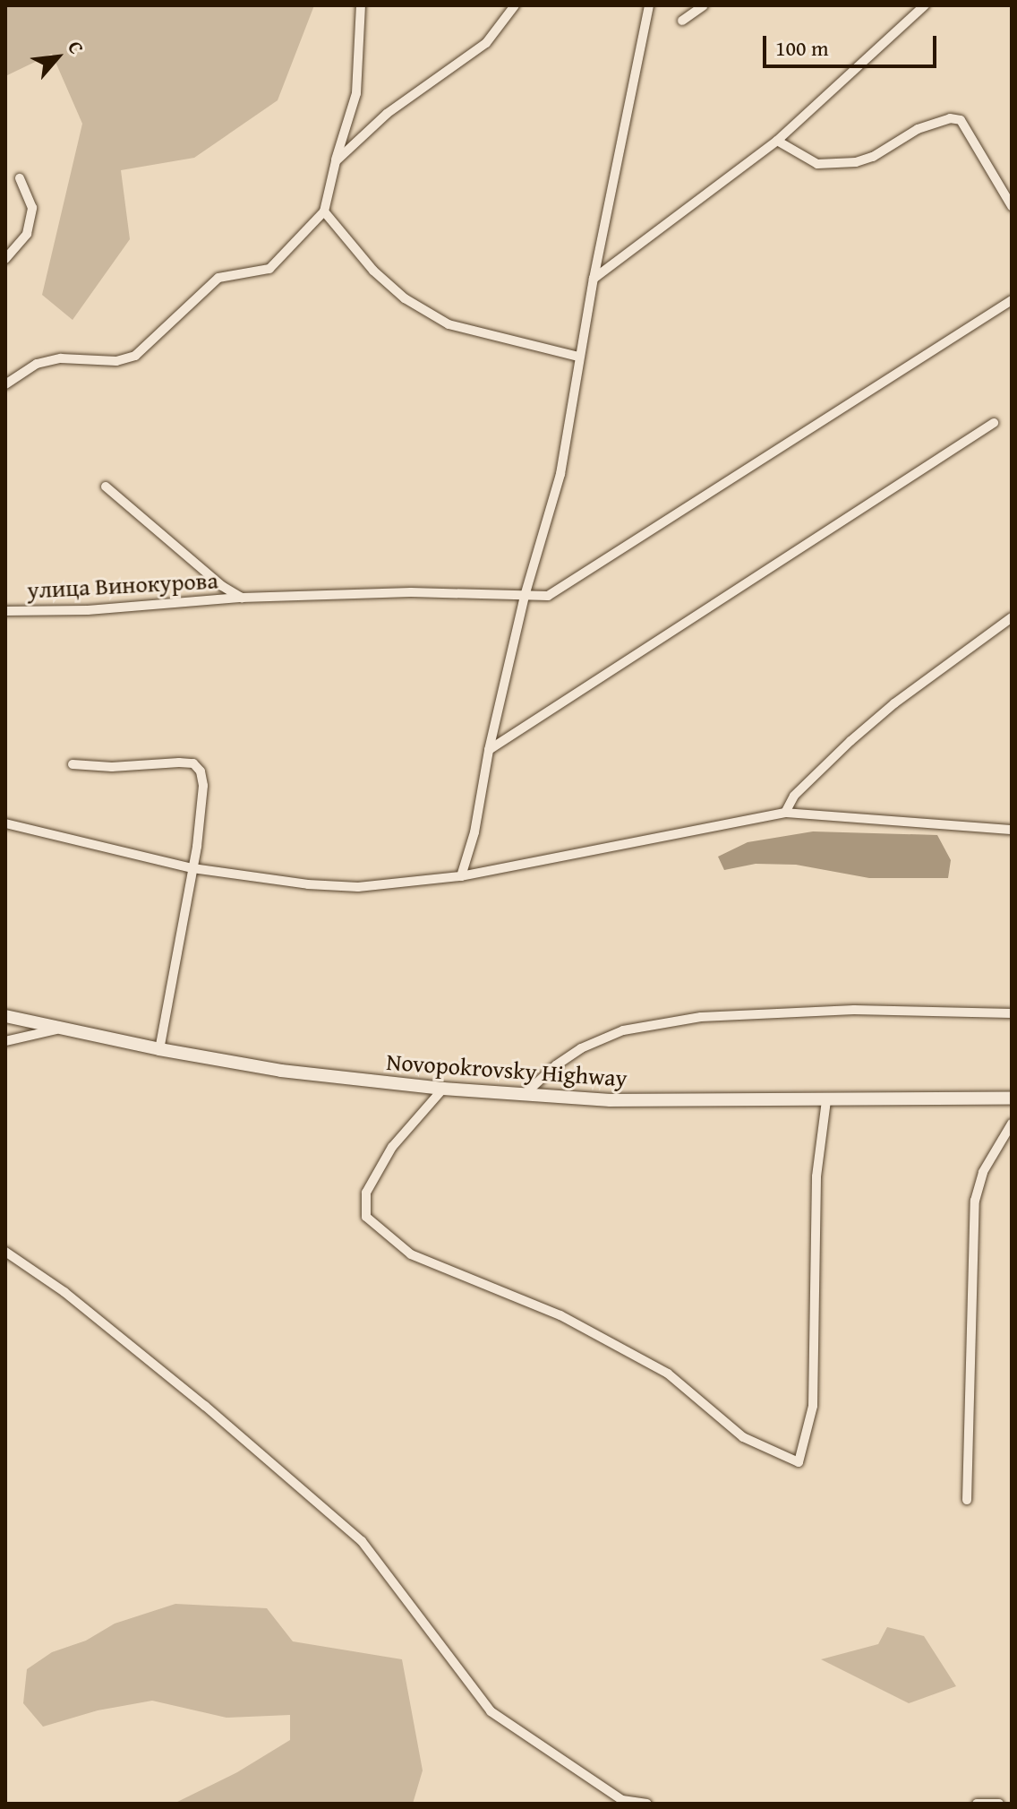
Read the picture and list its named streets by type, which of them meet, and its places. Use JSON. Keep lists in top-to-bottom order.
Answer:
{
  "streets": {
    "main road": ["Novopokrovsky Highway"],
    "street": ["улица Винокурова"]
  },
  "scale_bar": "100 m",
  "north": "top right"
}
